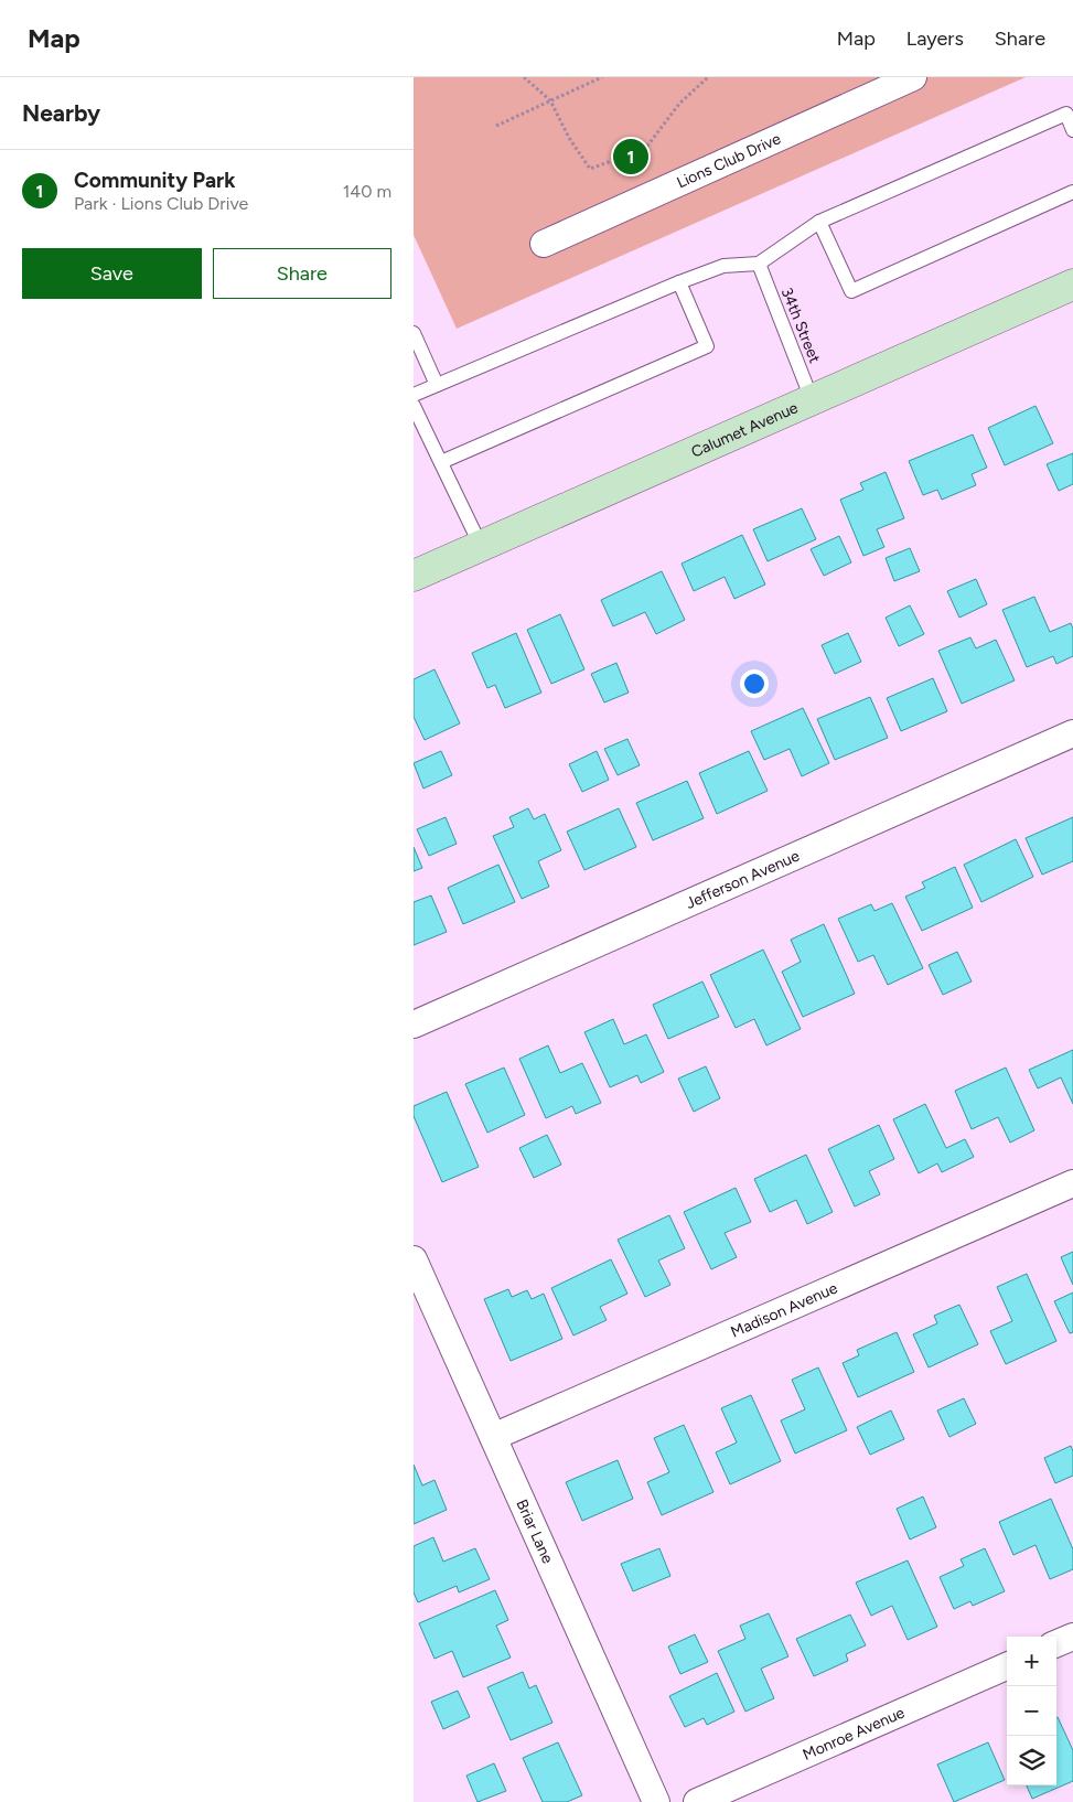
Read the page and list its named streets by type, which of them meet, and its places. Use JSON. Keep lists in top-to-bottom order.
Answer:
{
  "streets": {
    "main road": ["Calumet Avenue"],
    "street": [
      "Lions Club Drive",
      "Jefferson Avenue",
      "Madison Avenue",
      "Briar Lane",
      "Monroe Avenue"
    ],
    "lane": ["34th Street"]
  },
  "crossings": [
    ["34th Street", "Calumet Avenue"],
    ["Madison Avenue", "Briar Lane"]
  ],
  "page": {
    "header": "Map",
    "nav": ["Map", "Layers", "Share"],
    "heading": "Nearby",
    "pins": "1",
    "list": [
      {
        "mark": "1",
        "name": "Community Park",
        "note": "Park · Lions Club Drive",
        "value": "140 m"
      }
    ],
    "buttons": ["Save", "Share"],
    "map_buttons": ["+", "−"]
  }
}
